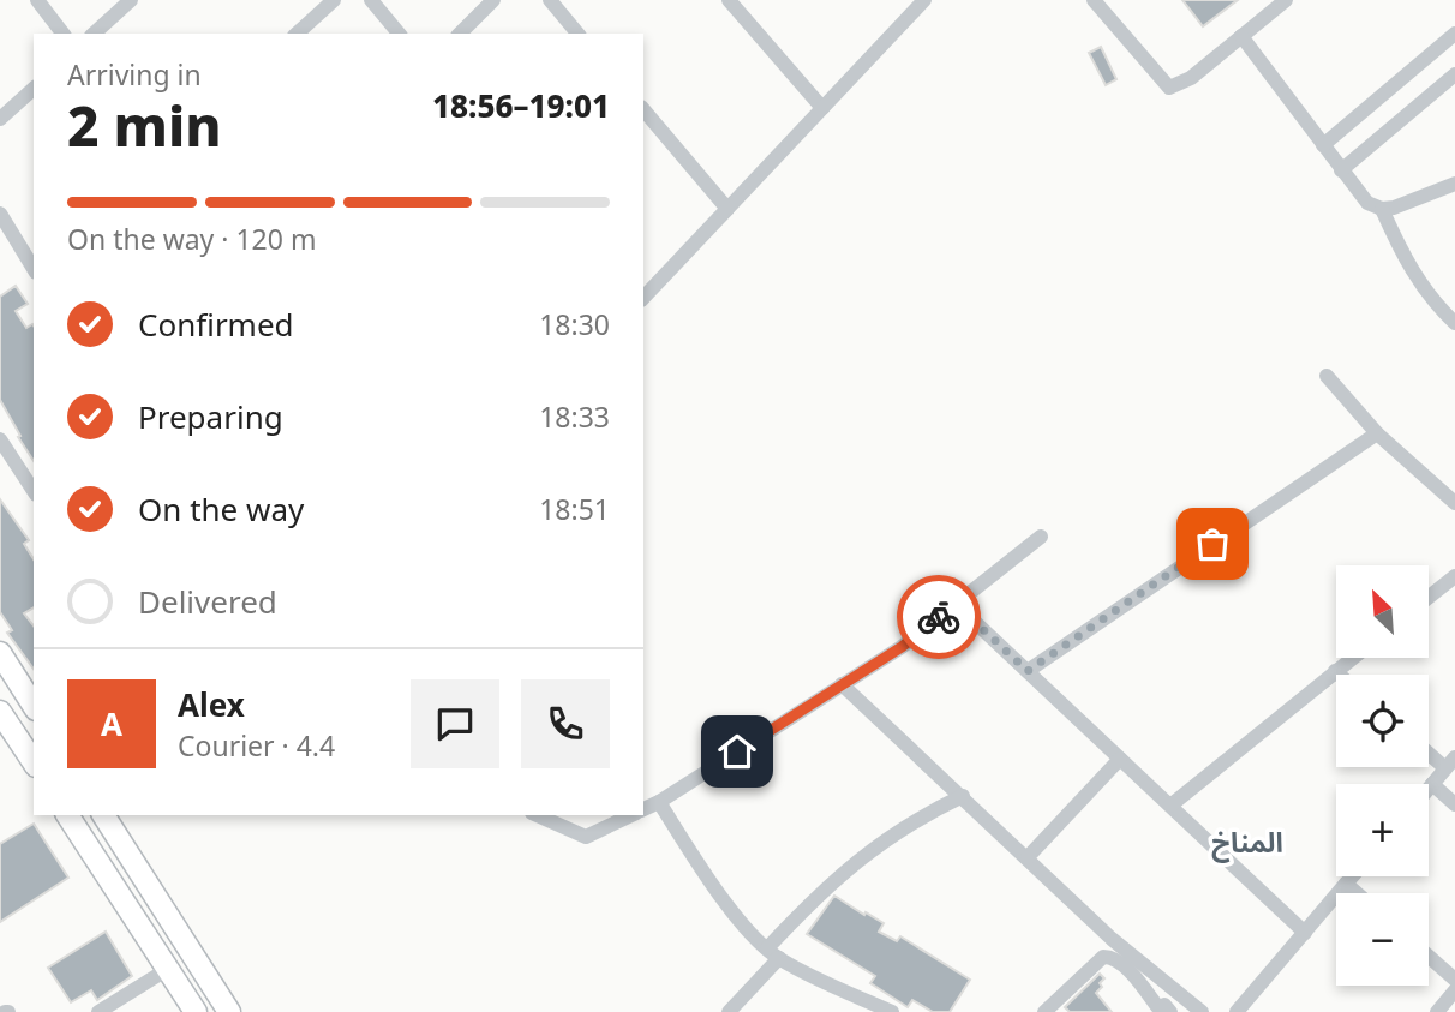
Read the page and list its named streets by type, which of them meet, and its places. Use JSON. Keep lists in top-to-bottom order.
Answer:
{
  "districts": ["المناخ"],
  "north": "top left",
  "page": {
    "heading": ["2 min", "Arriving in", "18:56–19:01"],
    "panel": ["Alex", "Courier · 4.4"],
    "bar": "On the way · 120 m",
    "list": [
      ["Confirmed", "18:30"],
      ["Preparing", "18:33"],
      ["On the way", "18:51"],
      "Delivered"
    ],
    "map_buttons": ["+", "−"],
    "round": "A"
  }
}
